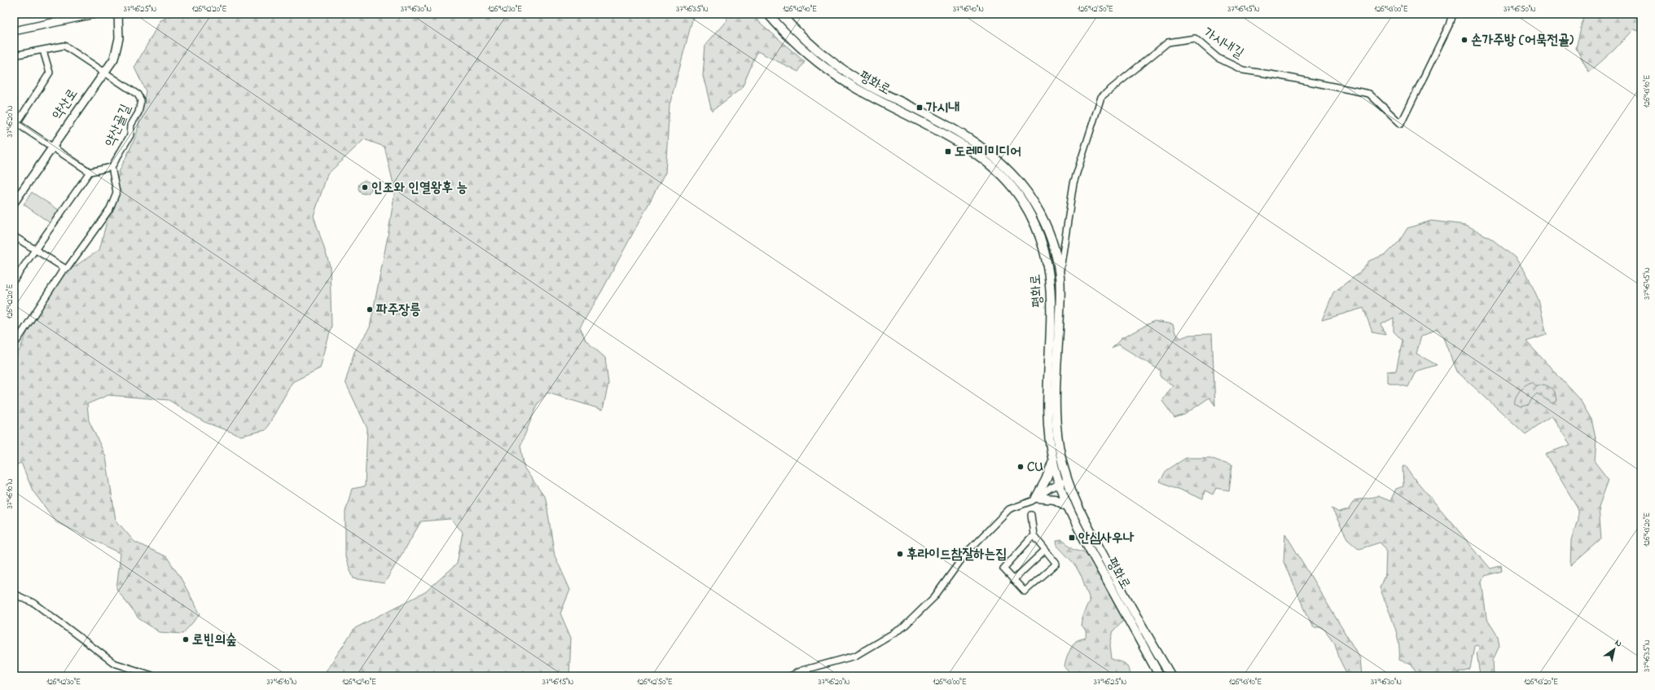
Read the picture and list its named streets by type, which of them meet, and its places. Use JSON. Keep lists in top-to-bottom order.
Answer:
{
  "streets": {
    "main road": ["평화로"],
    "street": ["가시내길", "약산로", "약산골길"]
  },
  "crossings": [
    ["가시내길", "평화로"],
    ["약산로", "약산골길"]
  ],
  "places": {
    "other": [
      "손가주방 (어묵전골)",
      "인조와 인열왕후 능",
      "파주장릉",
      "CU",
      "후라이드참잘하는집",
      "로빈의숲"
    ],
    "transit": ["가시내", "도레미미디어", "안심사우나"]
  },
  "north": "top right",
  "coordinates": [
    "37°46'25\"N",
    "126°42'20\"E",
    "37°46'30\"N",
    "126°42'30\"E",
    "37°46'35\"N",
    "126°42'40\"E",
    "37°46'40\"N",
    "126°42'50\"E",
    "37°46'45\"N",
    "126°43'00\"E",
    "37°46'50\"N",
    "126°43'10\"E",
    "37°46'20\"N",
    "37°46'10\"N",
    "126°43'20\"E",
    "37°46'15\"N"
  ]
}
